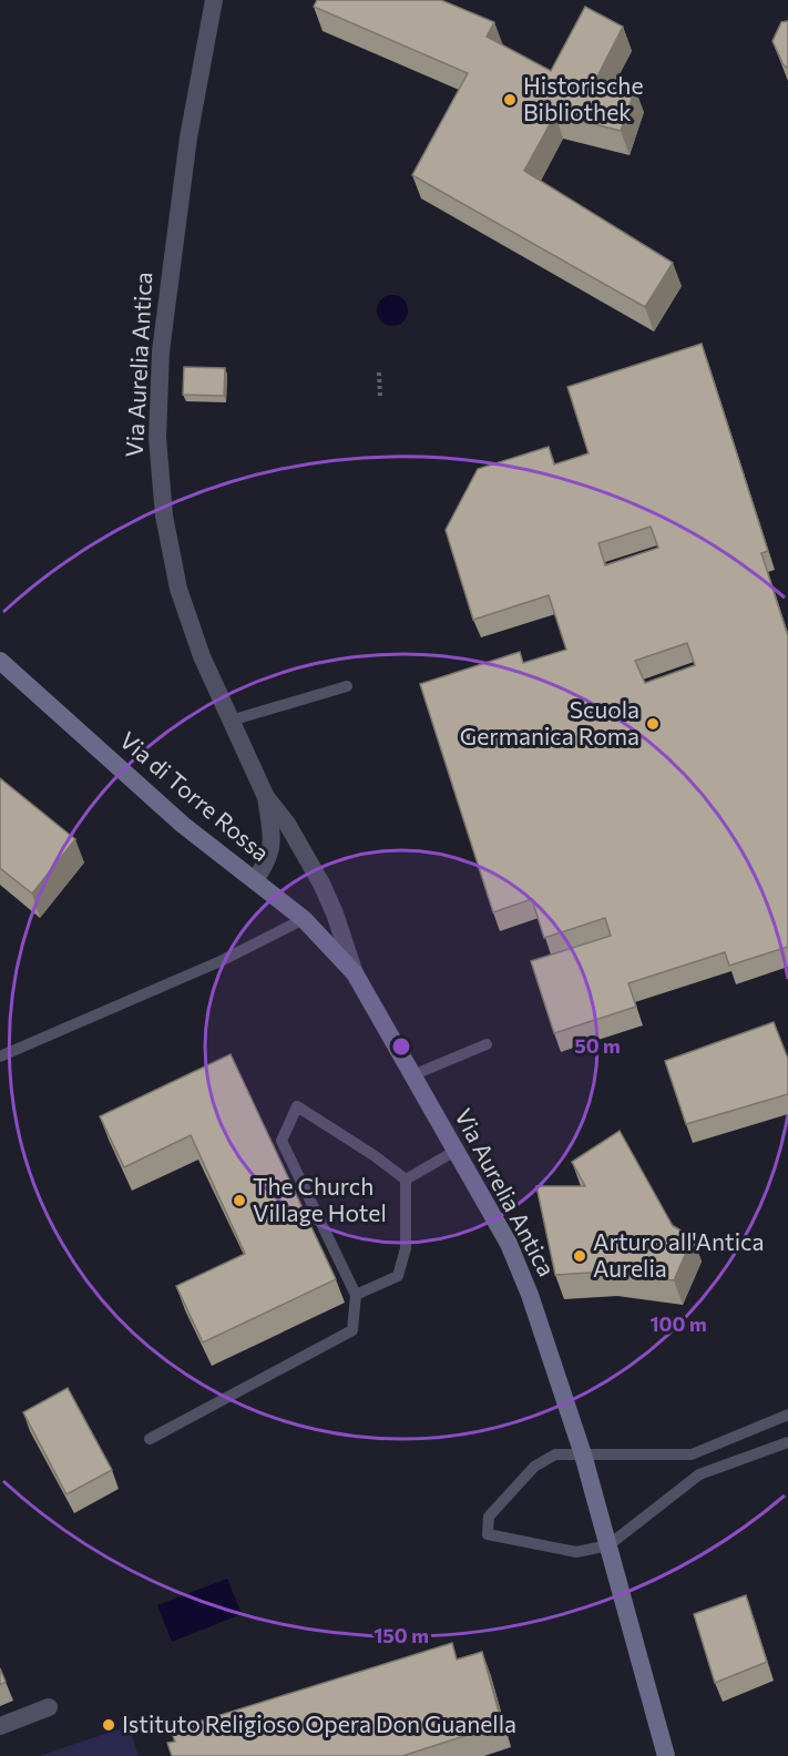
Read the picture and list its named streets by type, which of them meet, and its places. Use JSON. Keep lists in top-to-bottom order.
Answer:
{
  "streets": {
    "main road": ["Via Aurelia Antica", "Via di Torre Rossa"]
  },
  "crossings": [
    ["Via Aurelia Antica", "Via di Torre Rossa"]
  ],
  "places": [
    "Historische Bibliothek",
    "Scuola Germanica Roma",
    "The Church Village Hotel",
    "Arturo all'Antica Aurelia",
    "Istituto Religioso Opera Don Guanella"
  ],
  "rings": ["50 m", "100 m", "150 m"]
}
